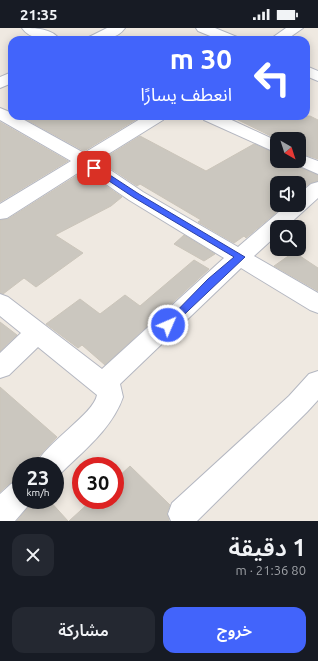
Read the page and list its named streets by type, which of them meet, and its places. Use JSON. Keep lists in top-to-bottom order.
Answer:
{
  "north": "bottom right",
  "page": {
    "status": "21:35",
    "turn": ["30 m", "انعطف يسارًا"],
    "speed": "23 km/h",
    "limit": "30",
    "heading": ["1 دقيقة", "80 m · 21:36"],
    "buttons": ["خروج", "مشاركة"]
  }
}
